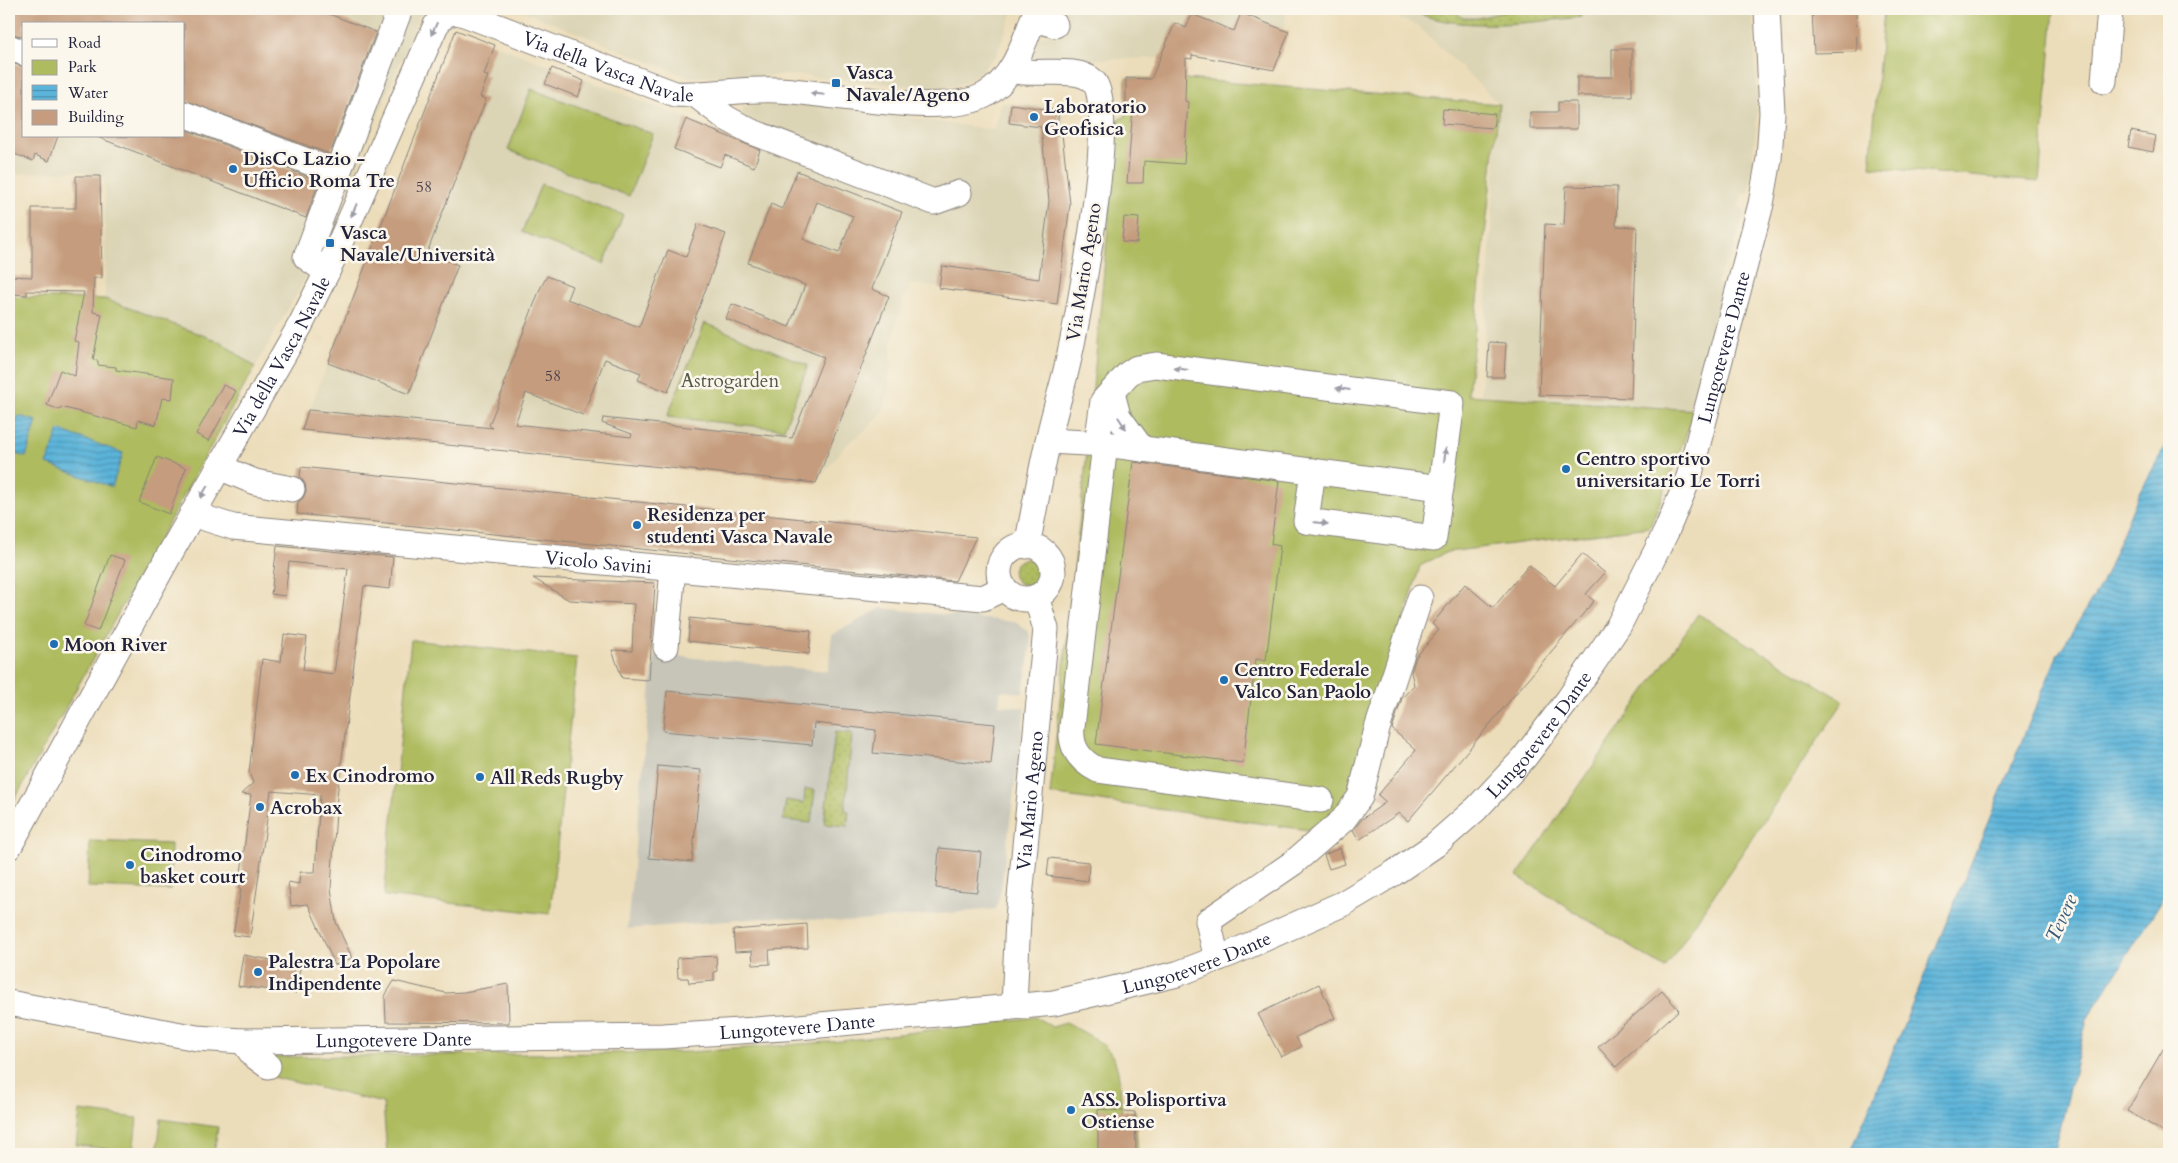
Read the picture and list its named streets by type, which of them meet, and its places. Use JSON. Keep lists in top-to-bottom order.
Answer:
{
  "streets": {
    "street": [
      "Via della Vasca Navale",
      "Via Mario Ageno",
      "Lungotevere Dante",
      "Vicolo Savini"
    ]
  },
  "crossings": [
    ["Via della Vasca Navale", "Via Mario Ageno"],
    ["Via della Vasca Navale", "Vicolo Savini"],
    ["Via Mario Ageno", "Lungotevere Dante"],
    ["Via Mario Ageno", "Vicolo Savini"]
  ],
  "one_way": ["Via della Vasca Navale"],
  "water": ["Tevere"],
  "parks": ["Astrogarden"],
  "places": {
    "transit": ["Vasca Navale/Ageno", "Vasca Navale/Università"],
    "other": [
      "Laboratorio Geofisica",
      "DisCo Lazio - Ufficio Roma Tre",
      "Centro sportivo universitario Le Torri",
      "Residenza per studenti Vasca Navale",
      "Moon River",
      "Centro Federale Valco San Paolo",
      "Ex Cinodromo",
      "All Reds Rugby",
      "Acrobax",
      "Cinodromo basket court",
      "Palestra La Popolare Indipendente",
      "ASS. Polisportiva Ostiense"
    ]
  },
  "house_numbers": ["58", "58"],
  "legend": [
    "Road",
    "Park",
    "Water",
    "Building"
  ]
}
